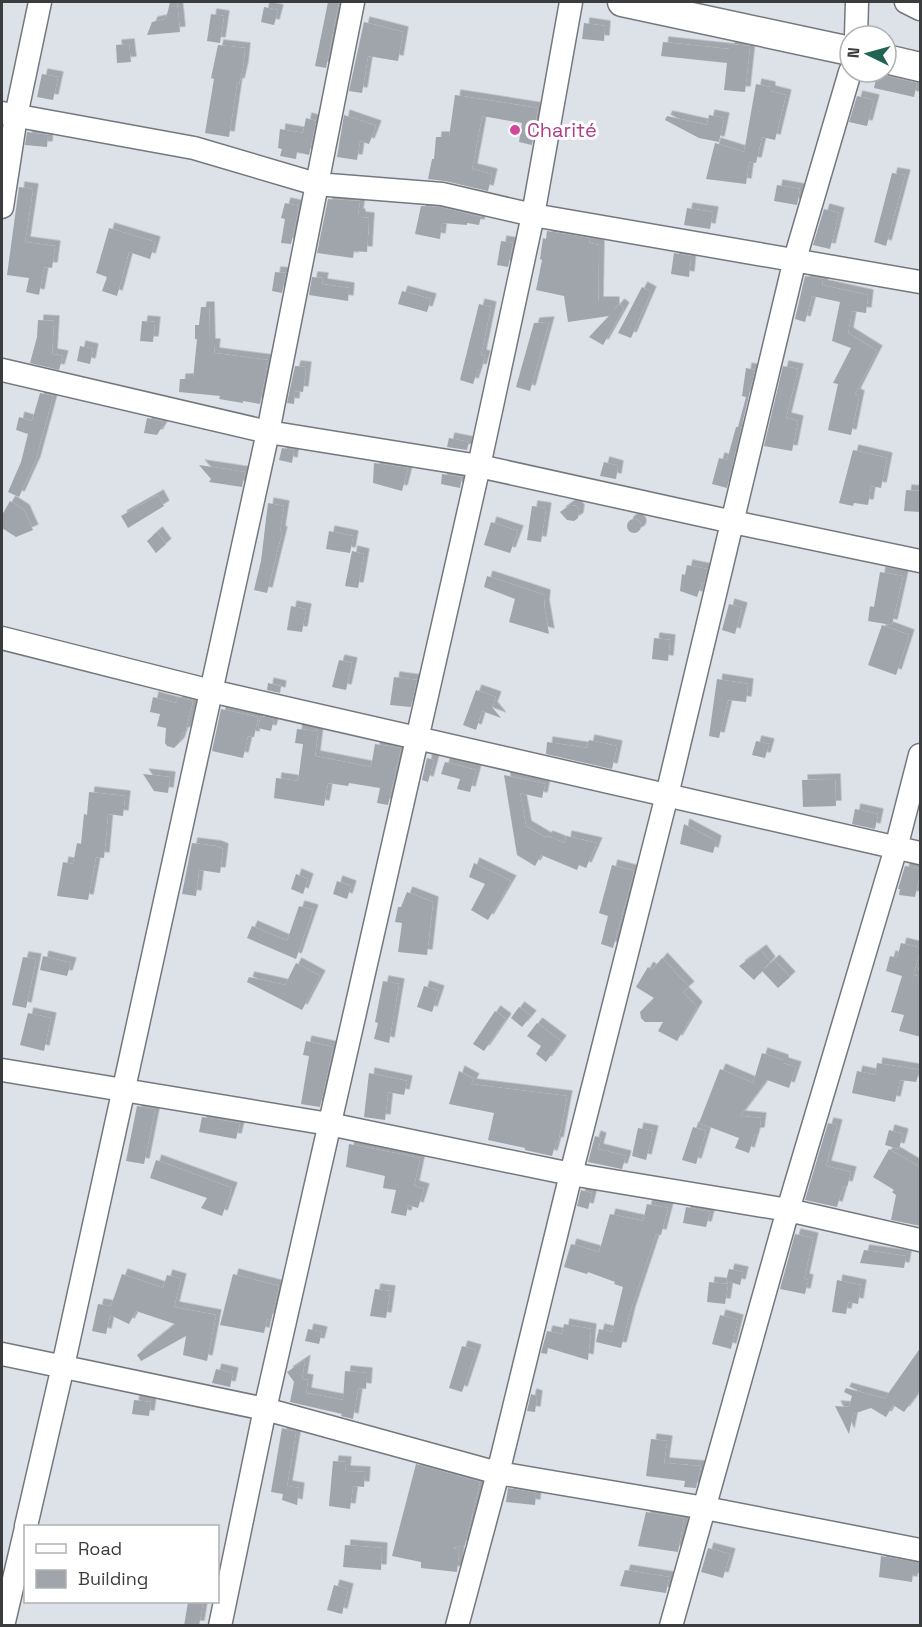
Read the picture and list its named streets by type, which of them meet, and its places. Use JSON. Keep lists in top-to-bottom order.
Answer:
{
  "places": ["Charité"],
  "legend": ["Road", "Building"],
  "north": "left"
}
